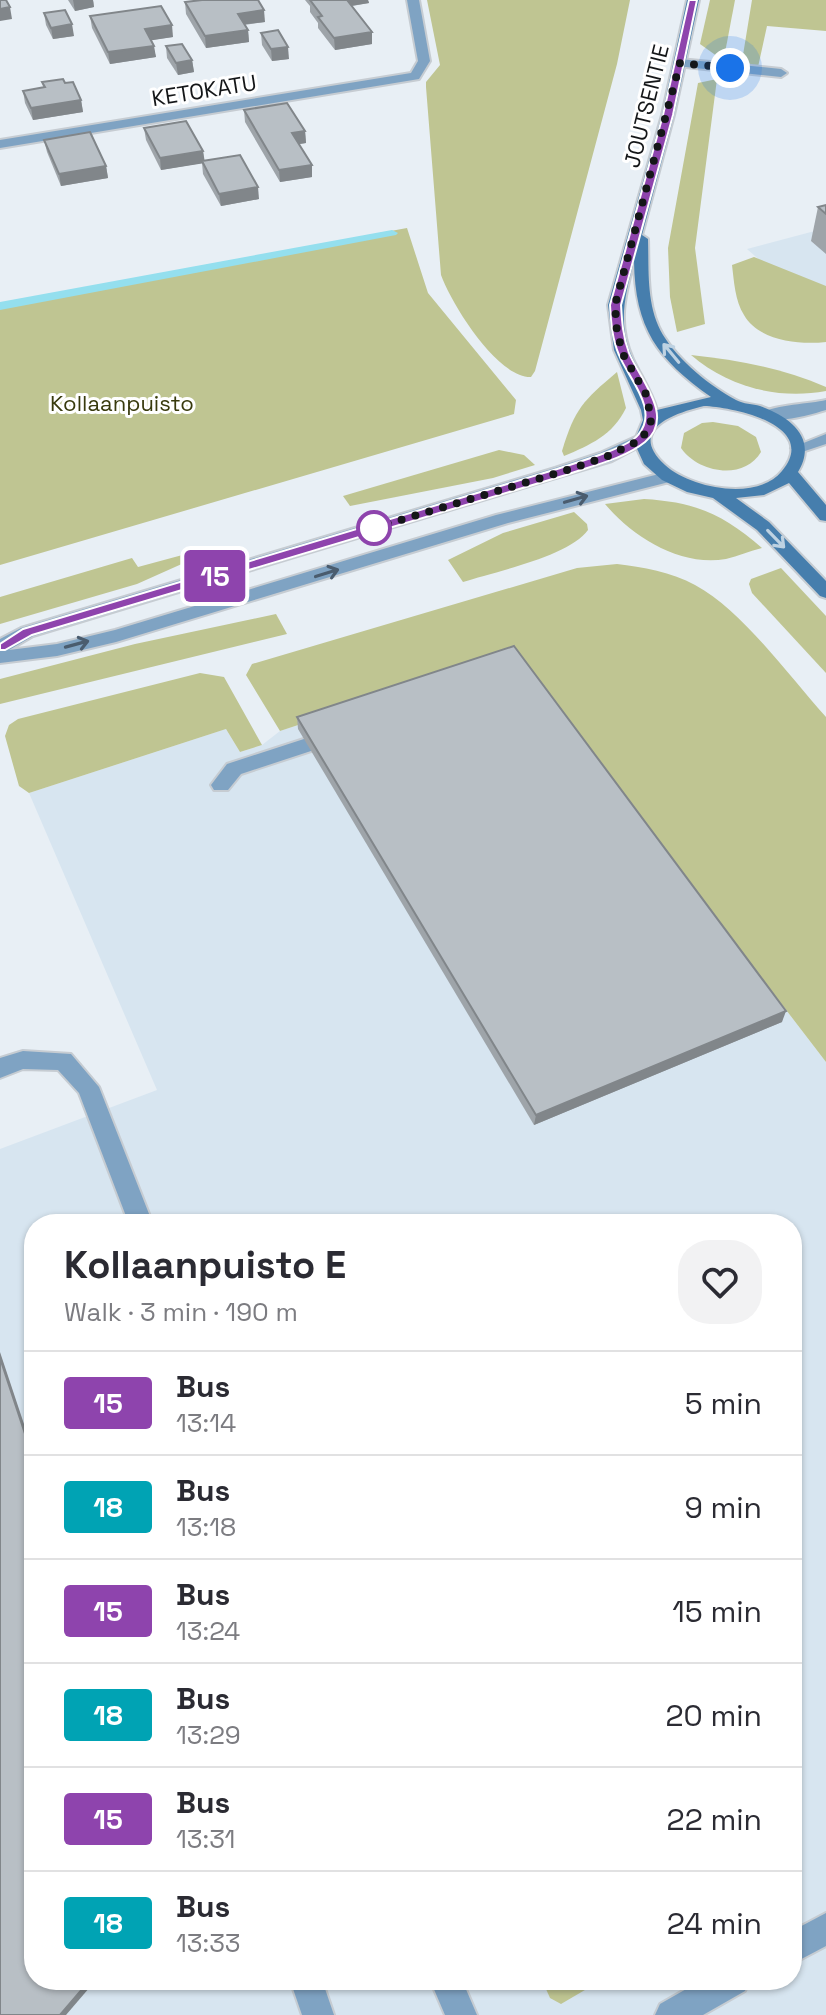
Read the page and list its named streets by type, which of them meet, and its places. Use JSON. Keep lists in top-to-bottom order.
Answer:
{
  "streets": {
    "main road": ["JOUTSENTIE"],
    "street": ["KETOKATU"]
  },
  "parks": ["Kollaanpuisto"],
  "lines": ["bus line 15"],
  "page": {
    "on_map": "15",
    "heading": ["Kollaanpuisto E", "Walk · 3 min · 190 m"],
    "list": [
      {
        "mark": "15",
        "name": "Bus",
        "note": "13:14",
        "value": "5 min"
      },
      {
        "mark": "18",
        "name": "Bus",
        "note": "13:18",
        "value": "9 min"
      },
      {
        "mark": "15",
        "name": "Bus",
        "note": "13:24",
        "value": "15 min"
      },
      {
        "mark": "18",
        "name": "Bus",
        "note": "13:29",
        "value": "20 min"
      },
      {
        "mark": "15",
        "name": "Bus",
        "note": "13:31",
        "value": "22 min"
      },
      {
        "mark": "18",
        "name": "Bus",
        "note": "13:33",
        "value": "24 min"
      }
    ]
  }
}
